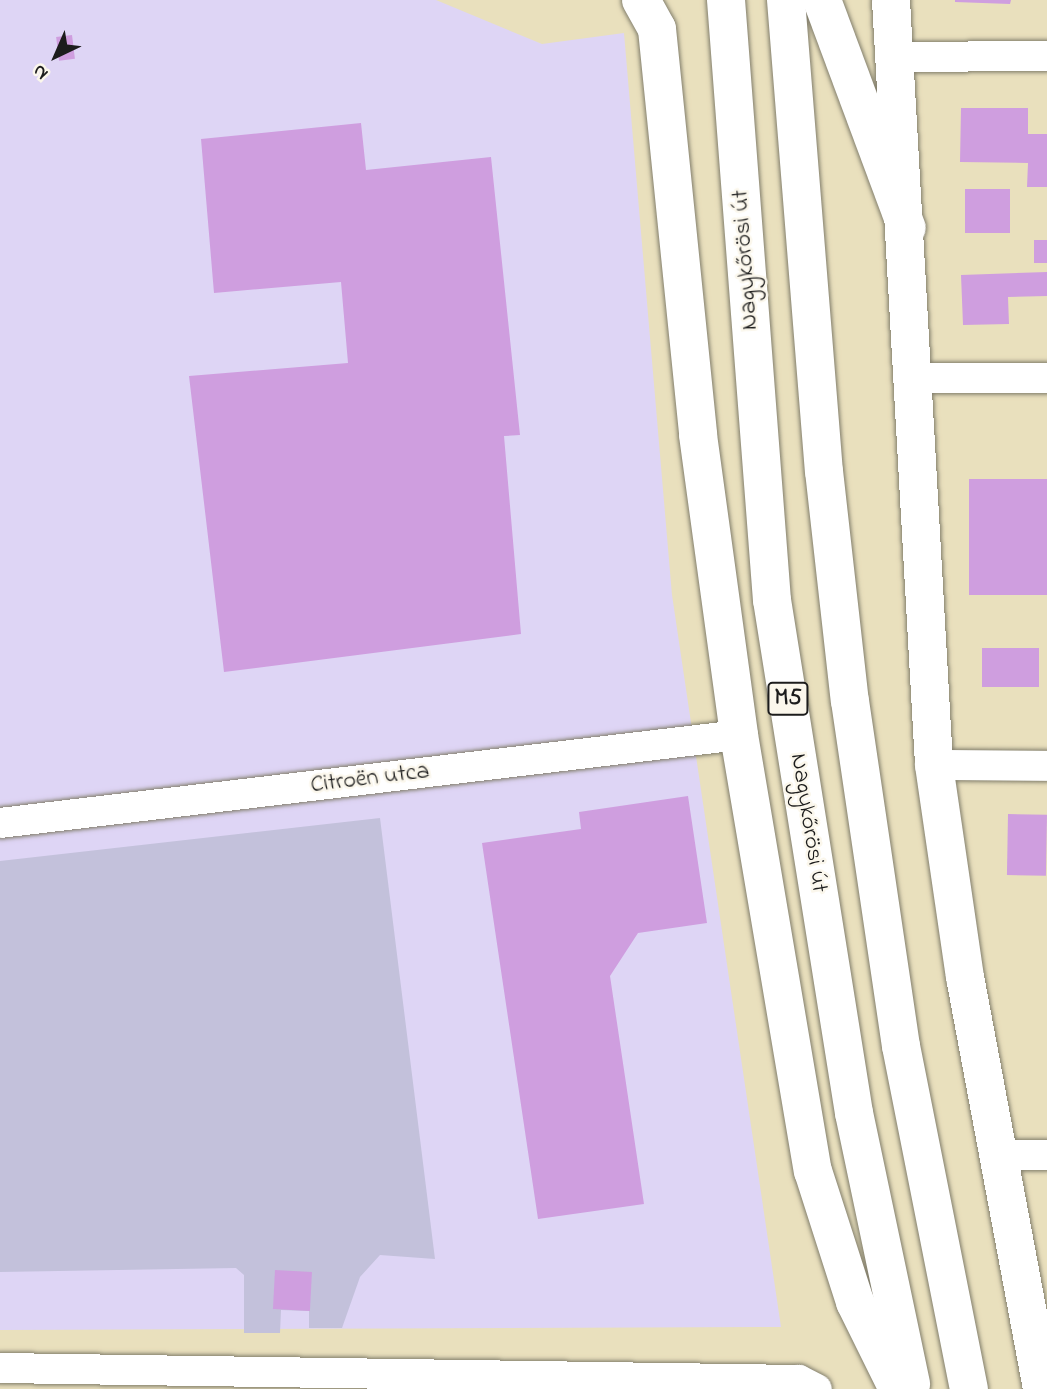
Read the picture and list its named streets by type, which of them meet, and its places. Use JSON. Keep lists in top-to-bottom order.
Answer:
{
  "streets": {
    "main road": ["Nagykőrösi út", "M5"],
    "street": ["Citroën utca"]
  },
  "north": "bottom left"
}
